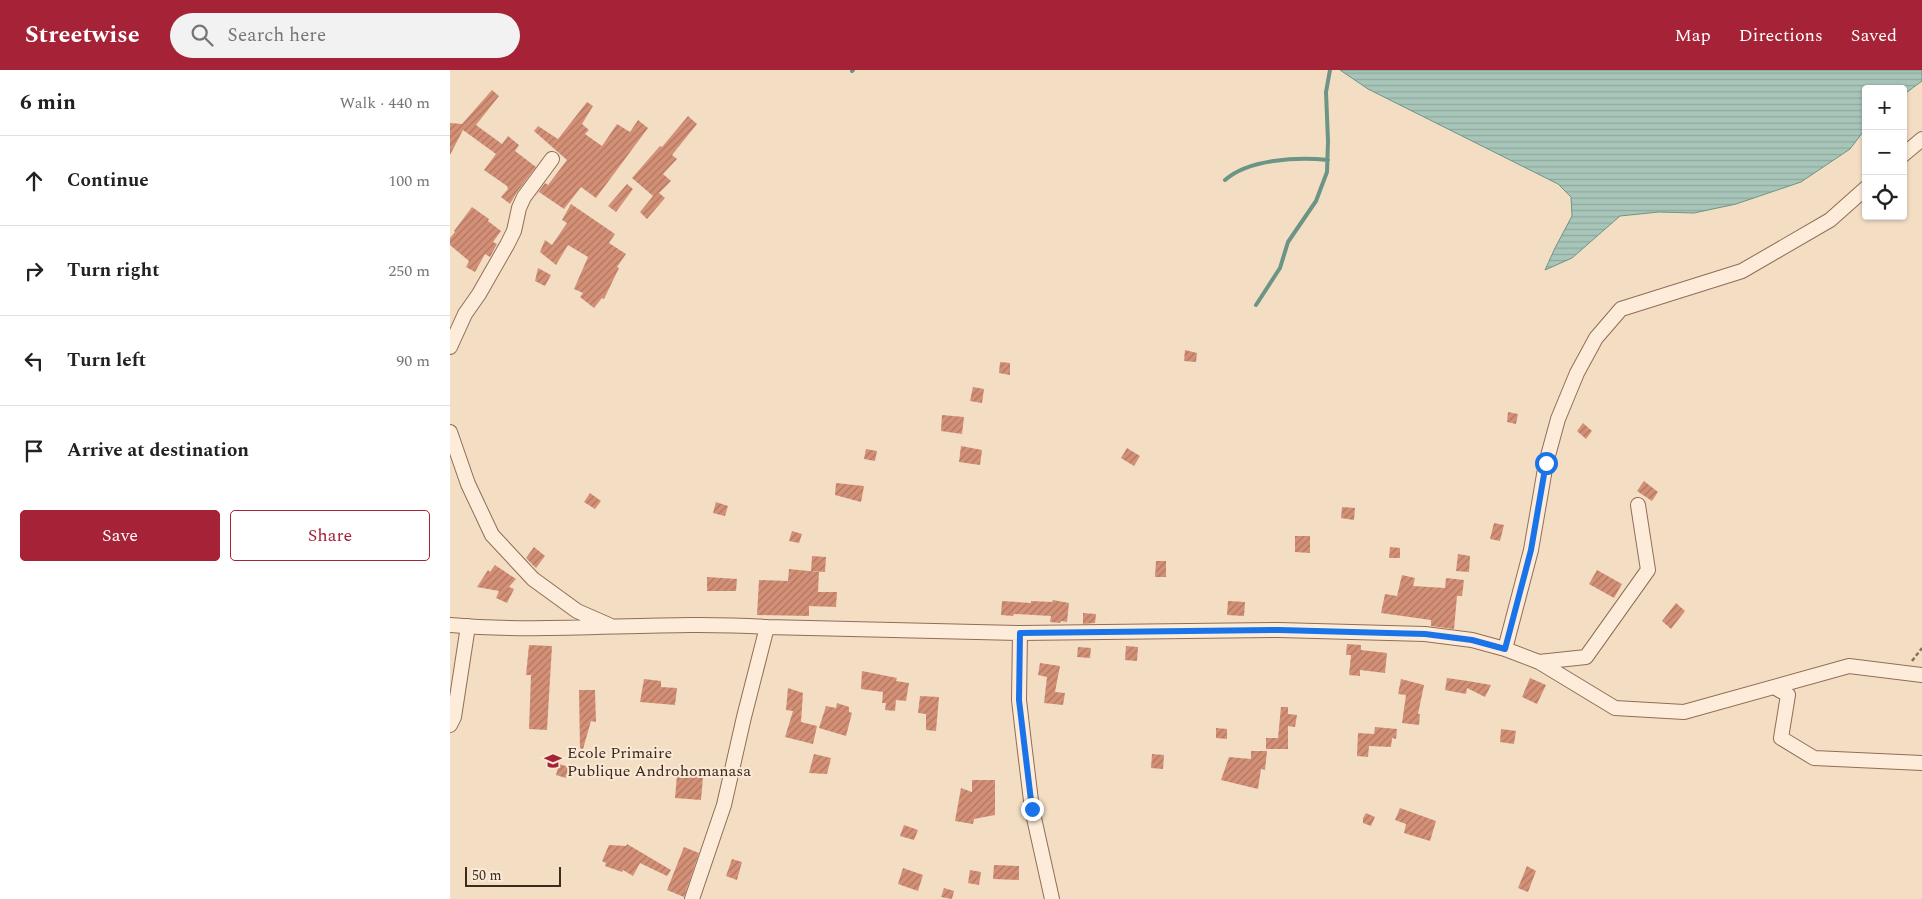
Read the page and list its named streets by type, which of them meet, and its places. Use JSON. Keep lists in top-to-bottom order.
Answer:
{
  "places": {
    "school or university": ["Ecole Primaire Publique Androhomanasa"]
  },
  "scale_bar": "50 m",
  "page": {
    "header": "Streetwise",
    "search": "Search here",
    "nav": ["Map", "Directions", "Saved"],
    "heading": ["6 min", "Walk · 440 m"],
    "map_buttons": ["+", "−"],
    "list": [
      ["Continue", "100 m"],
      ["Turn right", "250 m"],
      ["Turn left", "90 m"],
      "Arrive at destination"
    ],
    "buttons": ["Save", "Share"],
    "scale": "50 m"
  }
}
